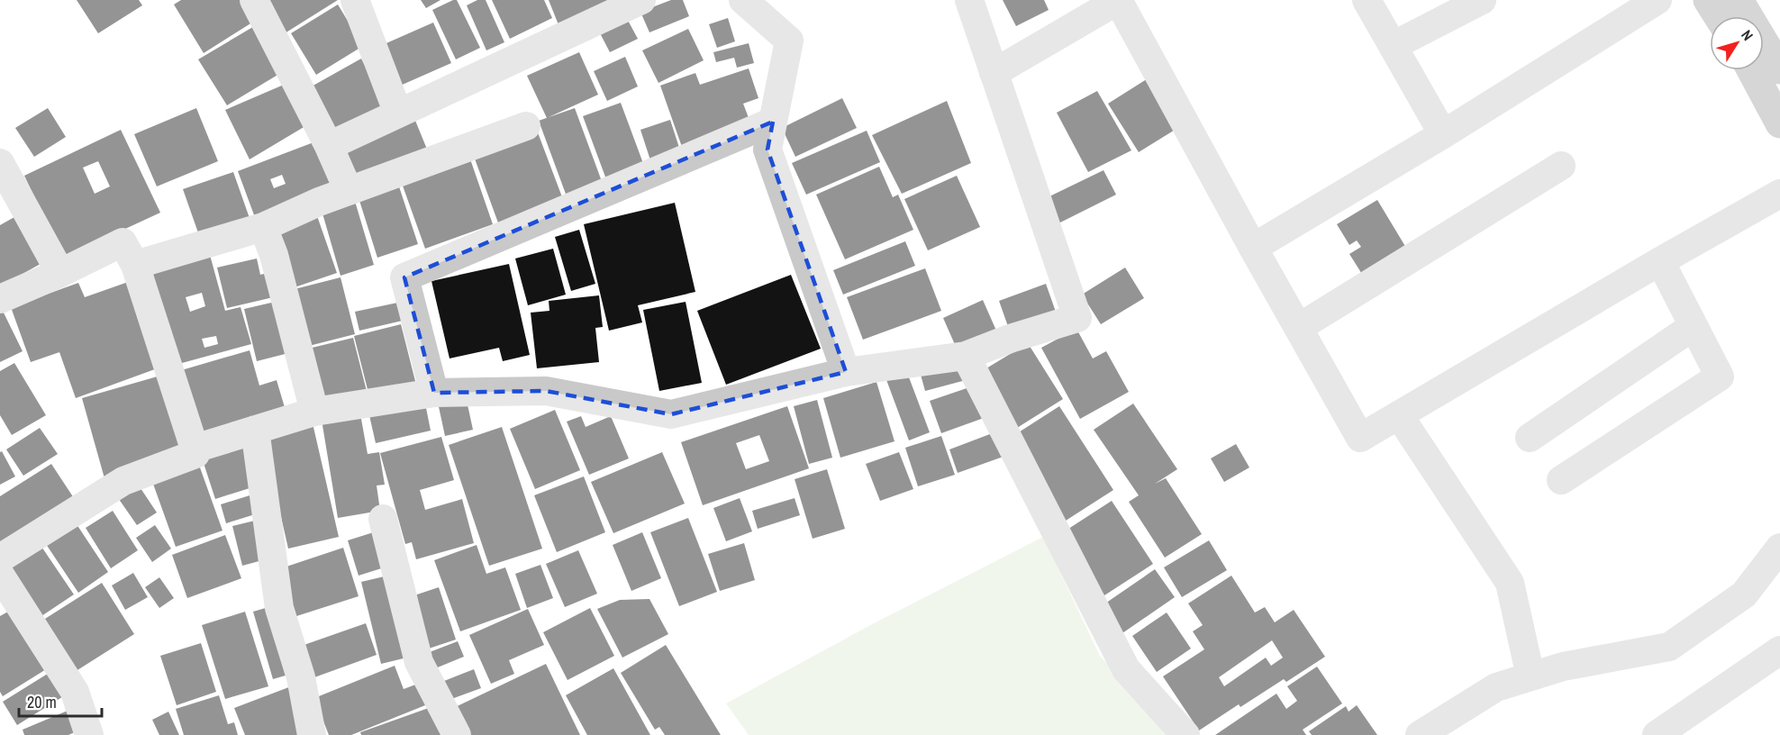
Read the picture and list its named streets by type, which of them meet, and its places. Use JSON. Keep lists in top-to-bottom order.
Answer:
{
  "scale_bar": "20 m",
  "north": "top right"
}
